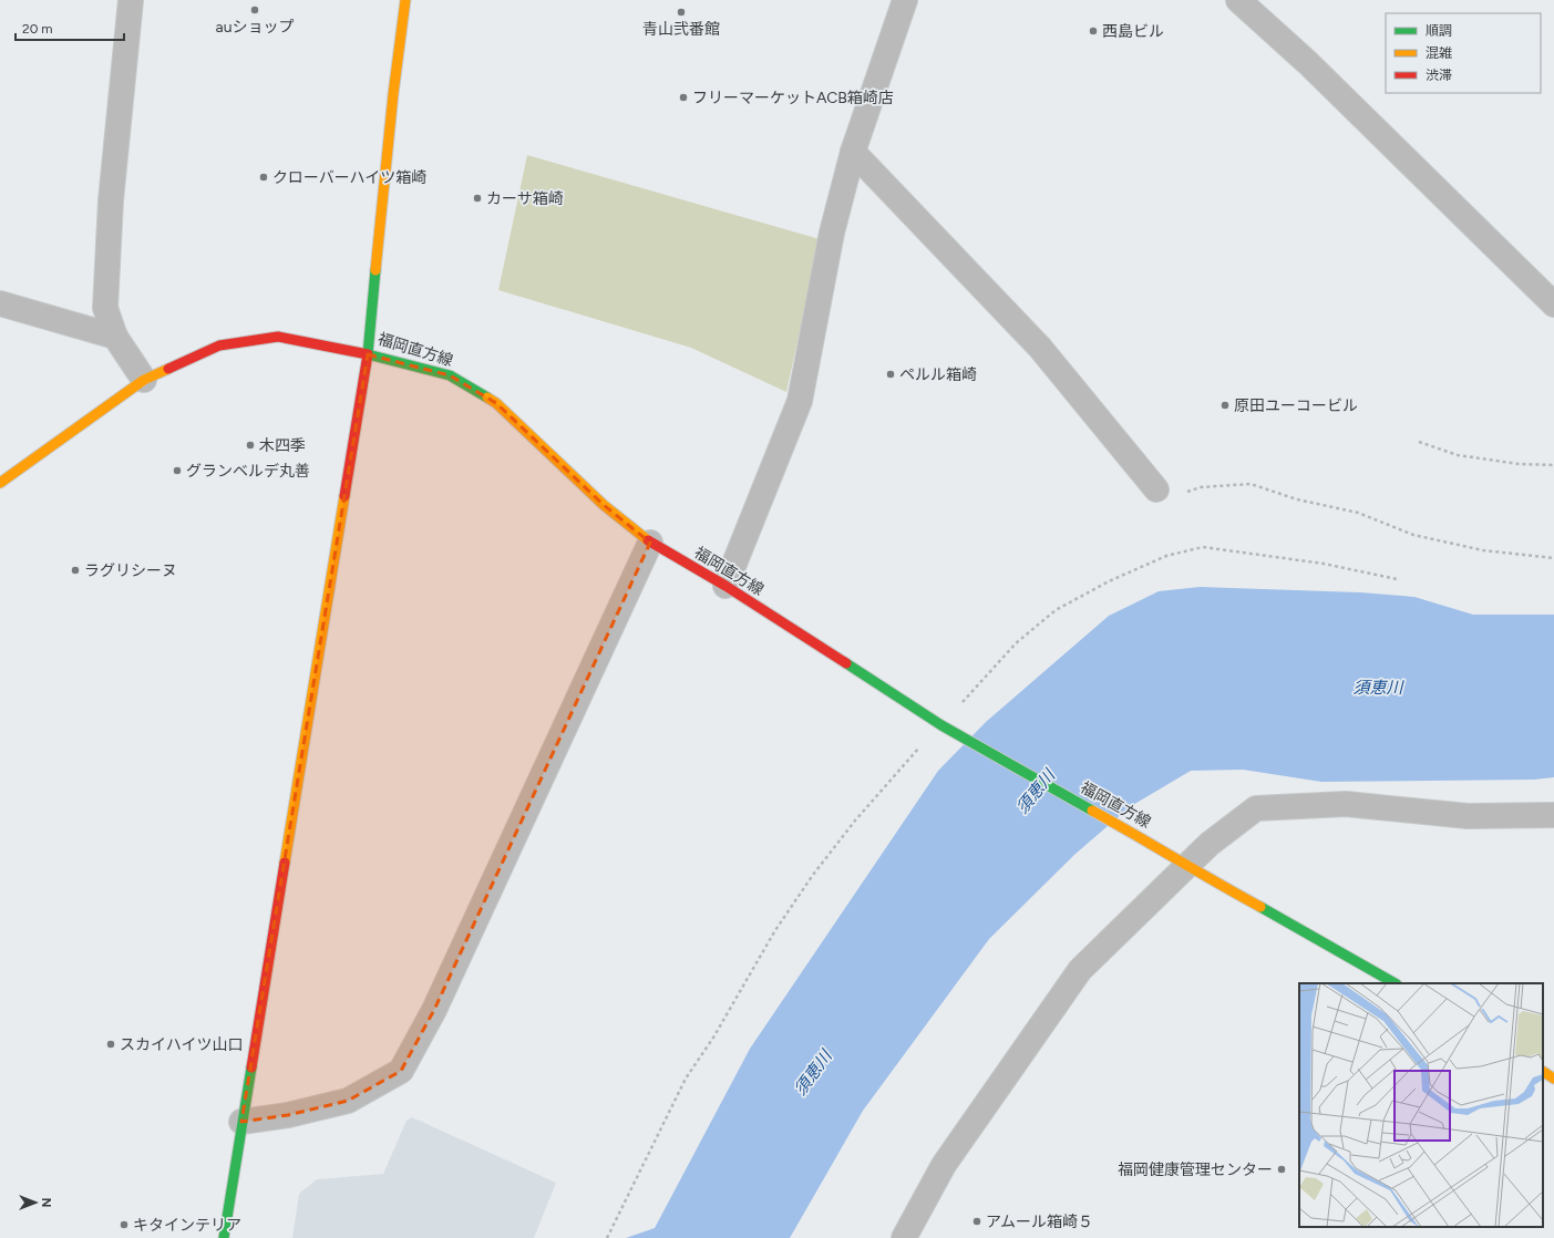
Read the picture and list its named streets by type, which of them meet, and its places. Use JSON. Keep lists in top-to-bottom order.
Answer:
{
  "streets": {
    "main road": ["福岡直方線"]
  },
  "water": ["須恵川"],
  "places": [
    "auショップ",
    "青山弐番館",
    "西島ビル",
    "フリーマーケットACB箱崎店",
    "クローバーハイツ箱崎",
    "カーサ箱崎",
    "ペルル箱崎",
    "原田ユーコービル",
    "木四季",
    "グランベルデ丸善",
    "ラグリシーヌ",
    "スカイハイツ山口",
    "福岡健康管理センター",
    "アムール箱崎５",
    "キタインテリア"
  ],
  "legend": ["順調", "混雑", "渋滞"],
  "scale_bar": "20 m",
  "north": "right"
}
